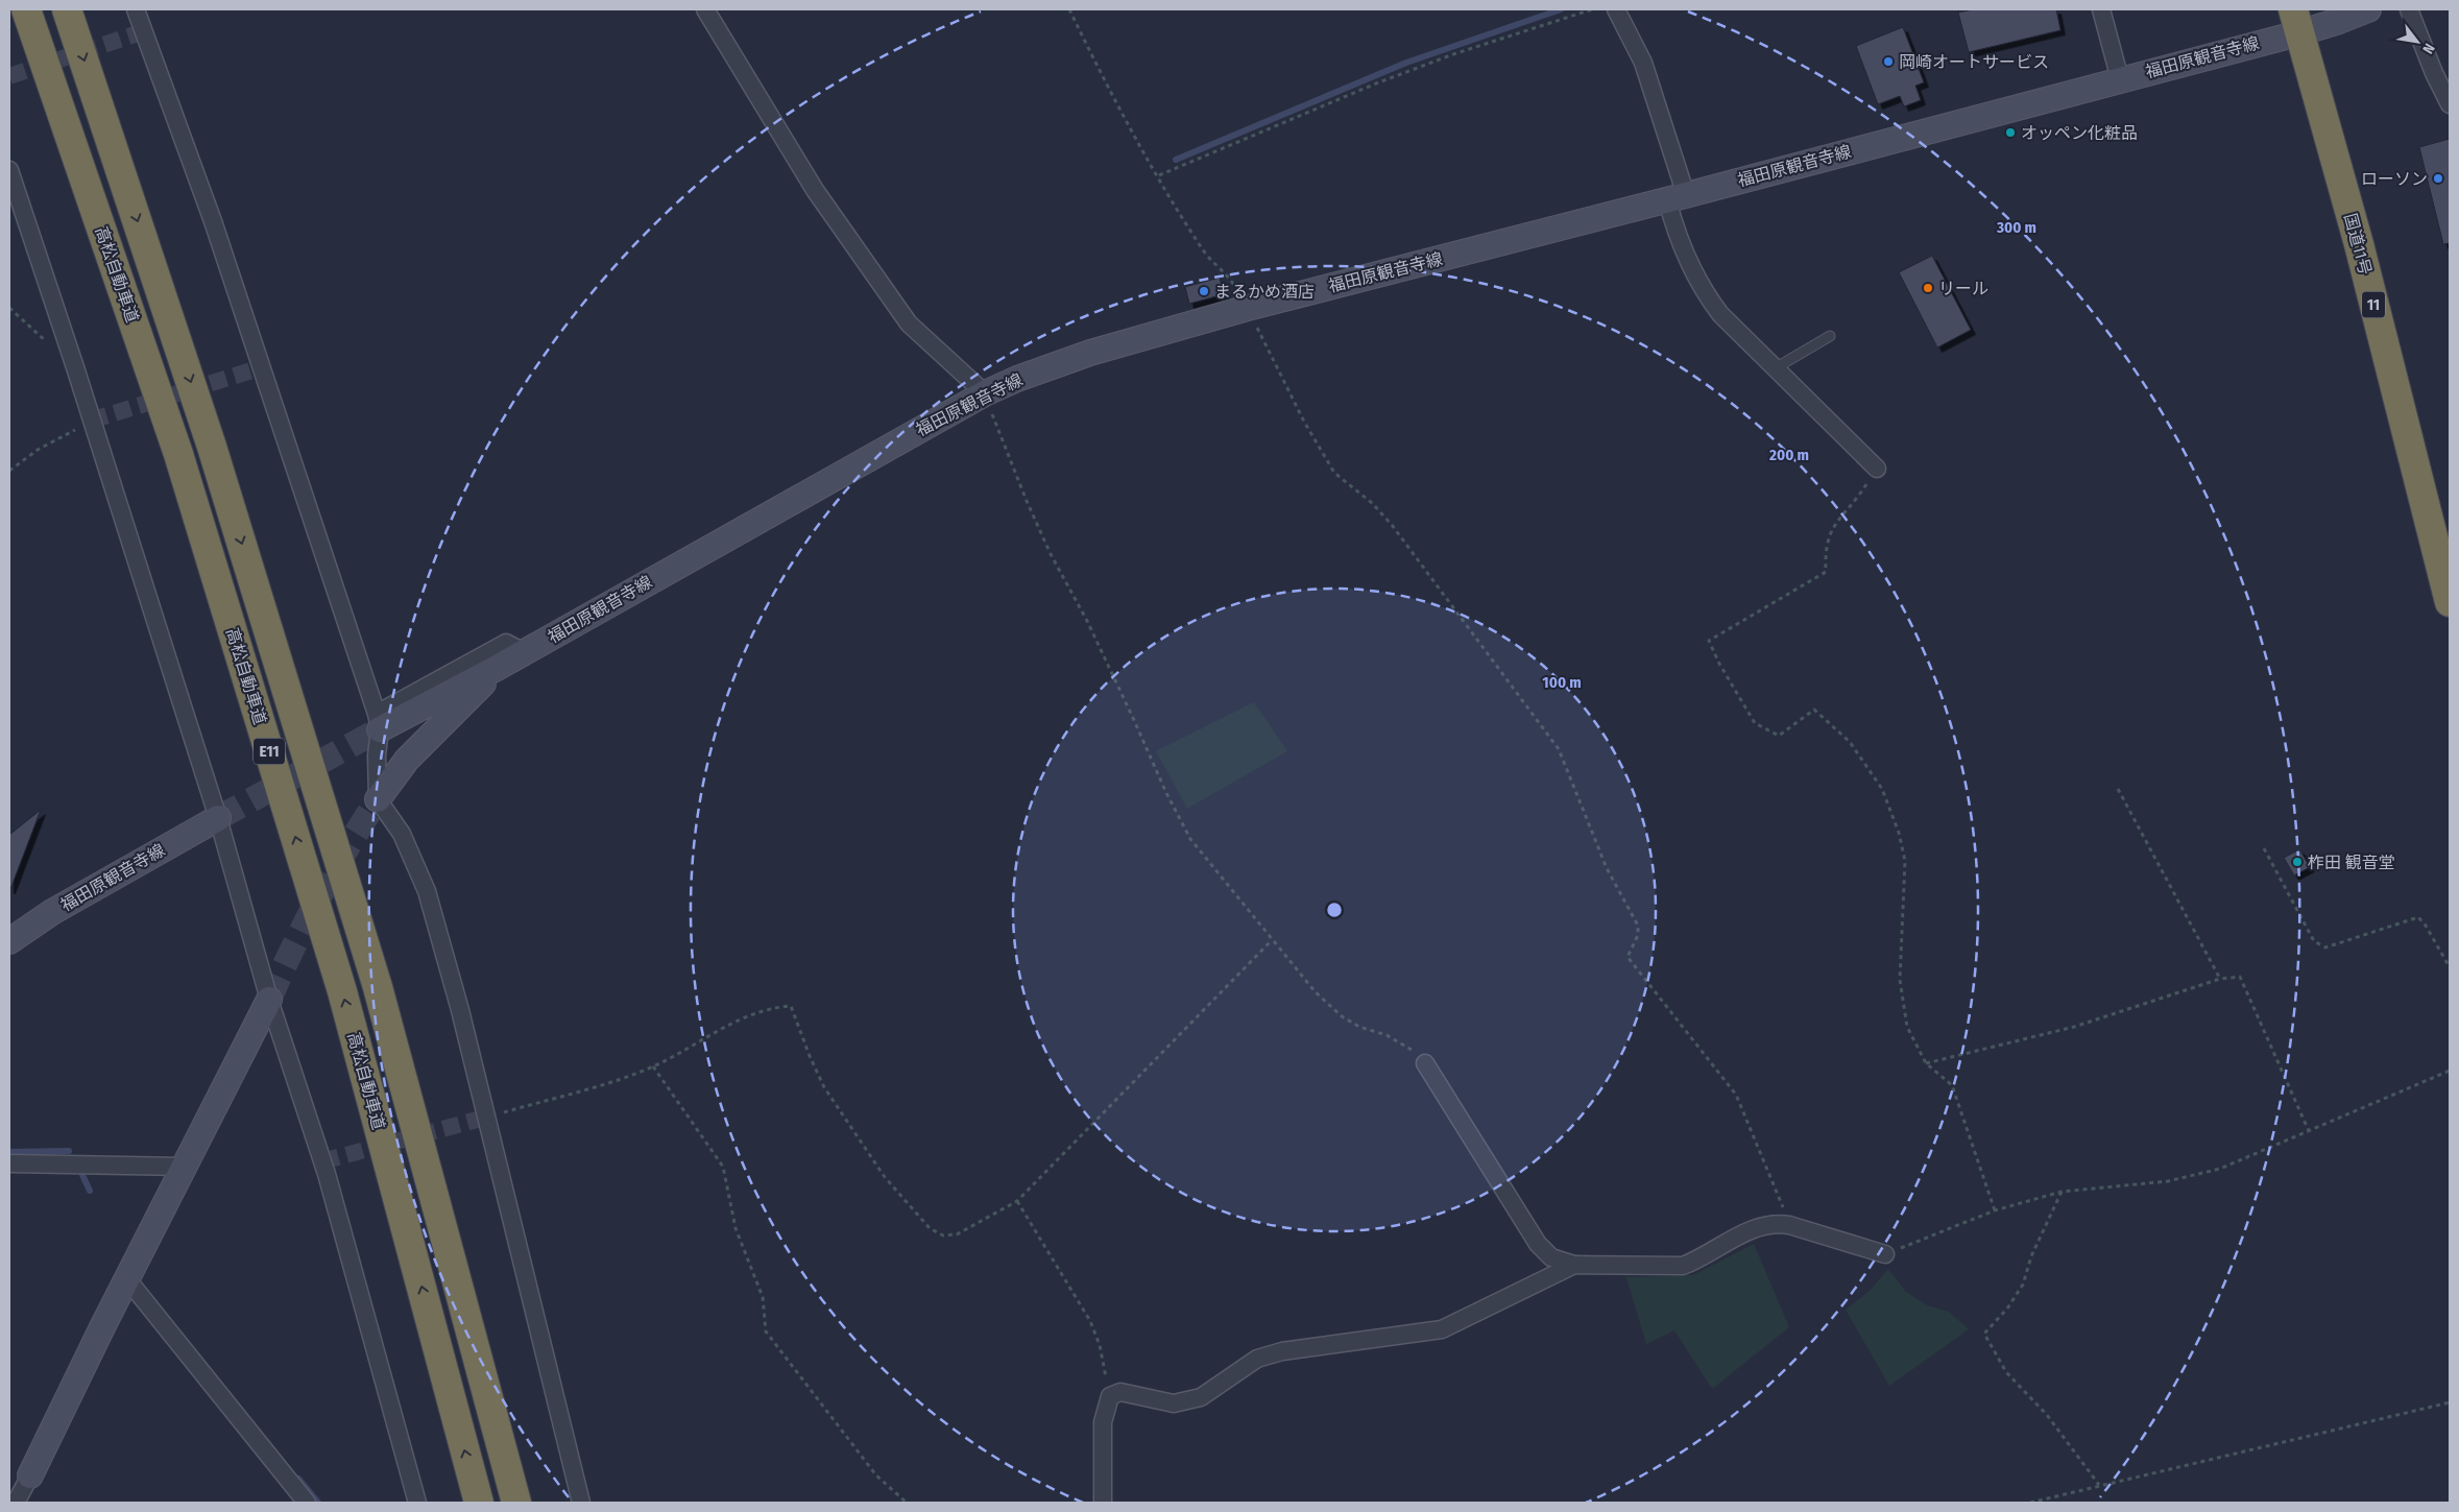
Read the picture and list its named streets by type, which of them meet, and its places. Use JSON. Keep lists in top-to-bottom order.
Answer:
{
  "streets": {
    "highway": [
      "国道11号",
      "高松自動車道",
      "11",
      "E11"
    ],
    "main road": ["福田原観音寺線"]
  },
  "crossings": [
    ["福田原観音寺線", "国道11号"]
  ],
  "places": [
    "岡崎オートサービス",
    "オッペン化粧品",
    "ローソン",
    "リール",
    "まるかめ酒店",
    "柞田 観音堂"
  ],
  "north": "bottom right",
  "rings": ["300 m", "200 m", "100 m"]
}
